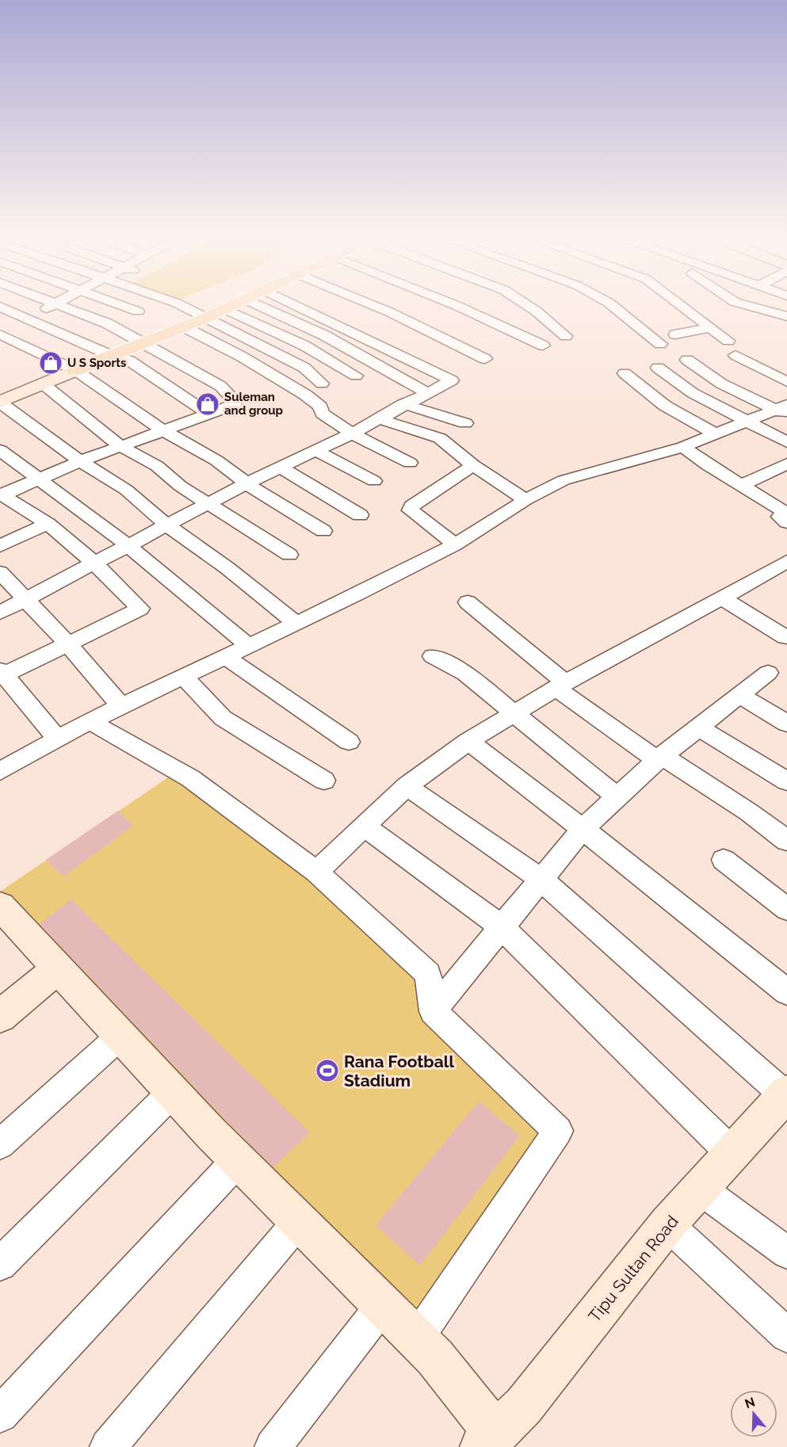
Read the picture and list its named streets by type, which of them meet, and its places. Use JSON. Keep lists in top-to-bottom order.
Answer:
{
  "streets": {
    "main road": ["Tipu Sultan Road"]
  },
  "places": {
    "shop": ["U S Sports", "Suleman and group"],
    "sports": ["Rana Football Stadium"]
  },
  "north": "top"
}
